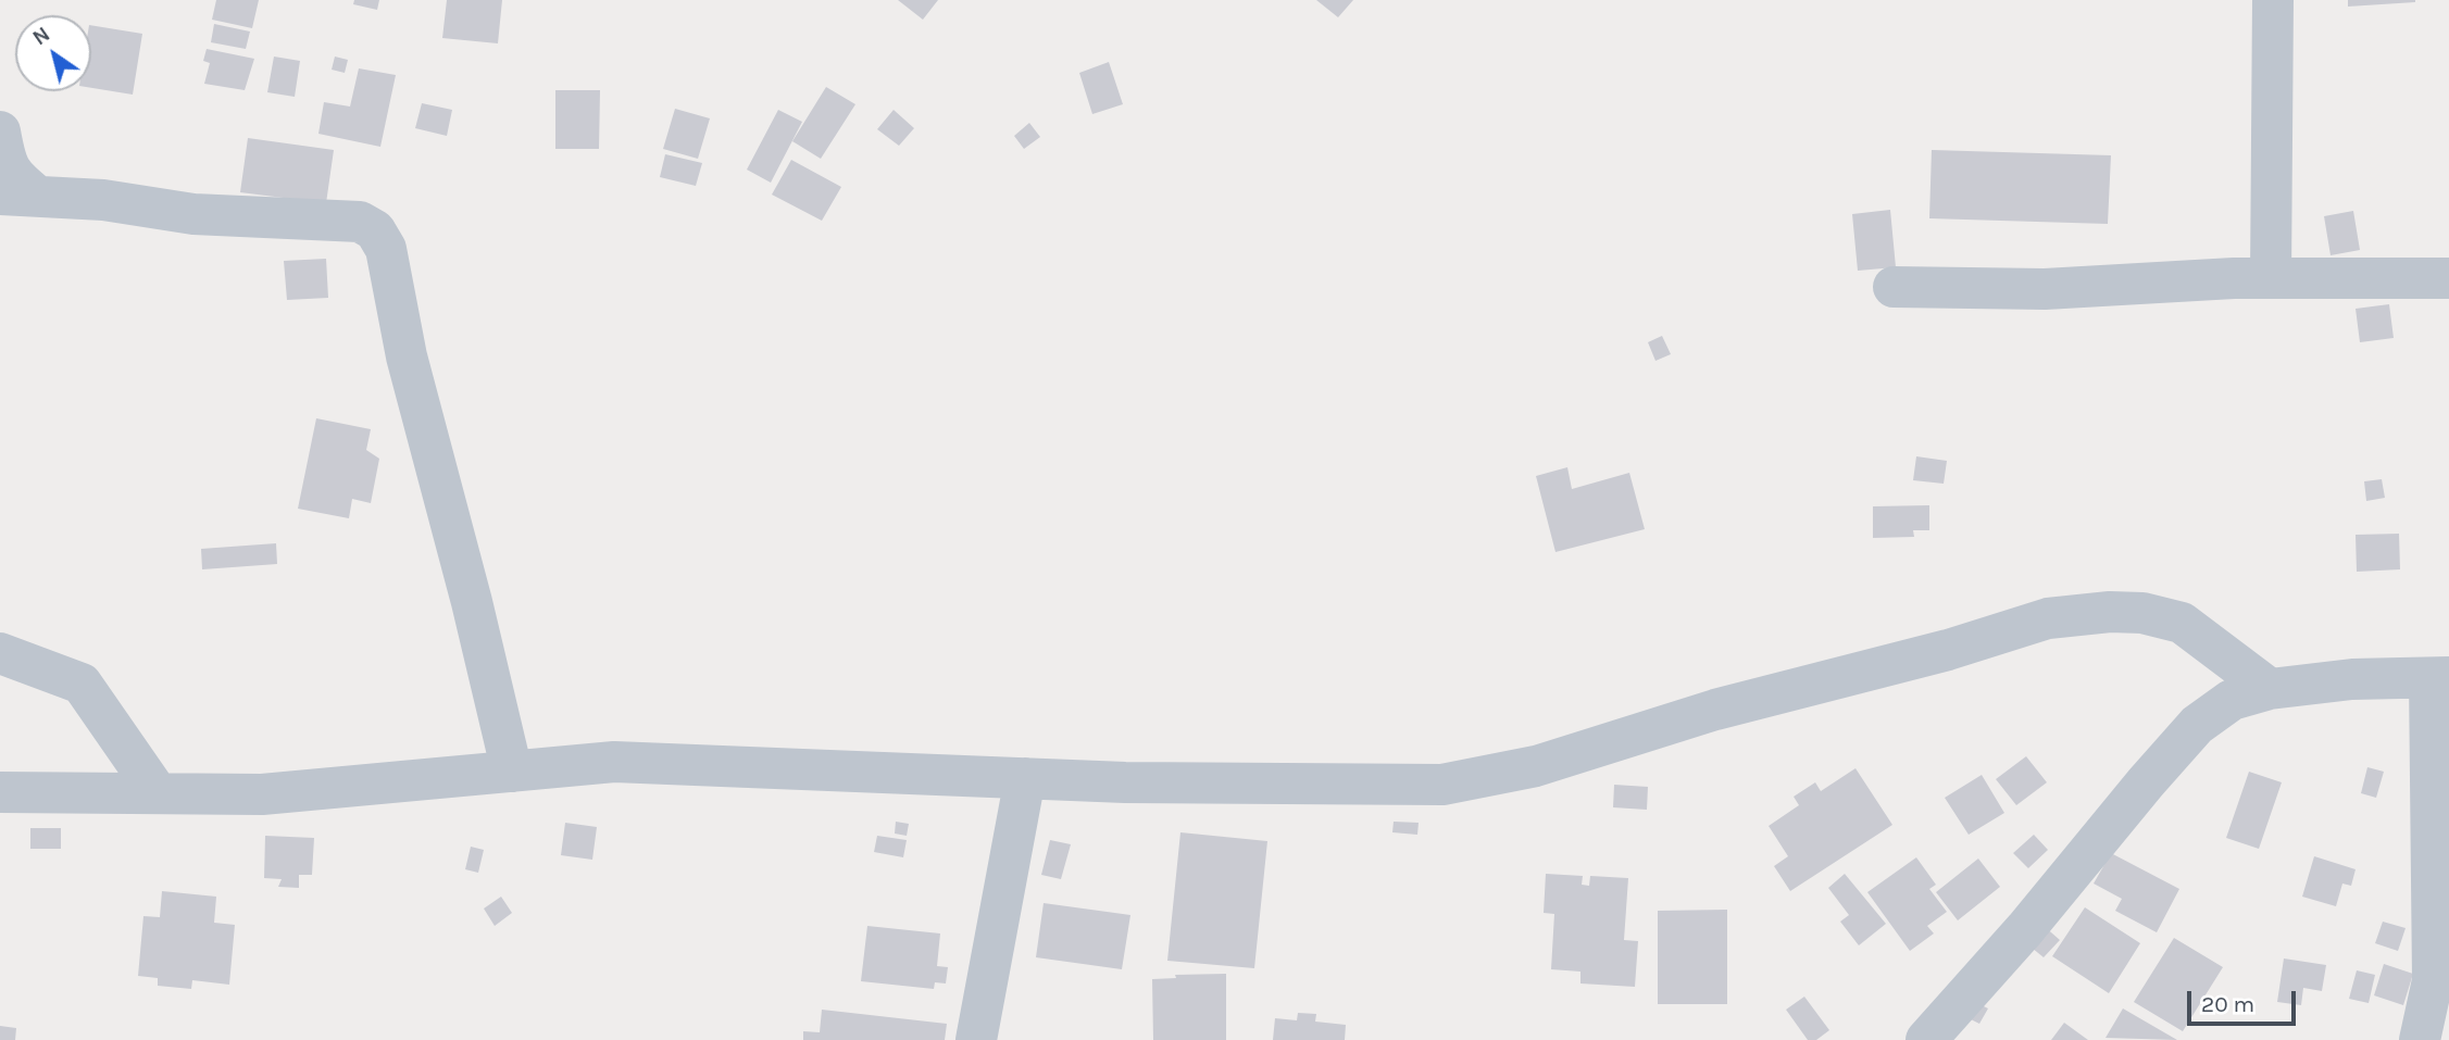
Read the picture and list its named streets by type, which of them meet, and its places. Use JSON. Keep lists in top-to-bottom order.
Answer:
{
  "scale_bar": "20 m",
  "north": "top left"
}
